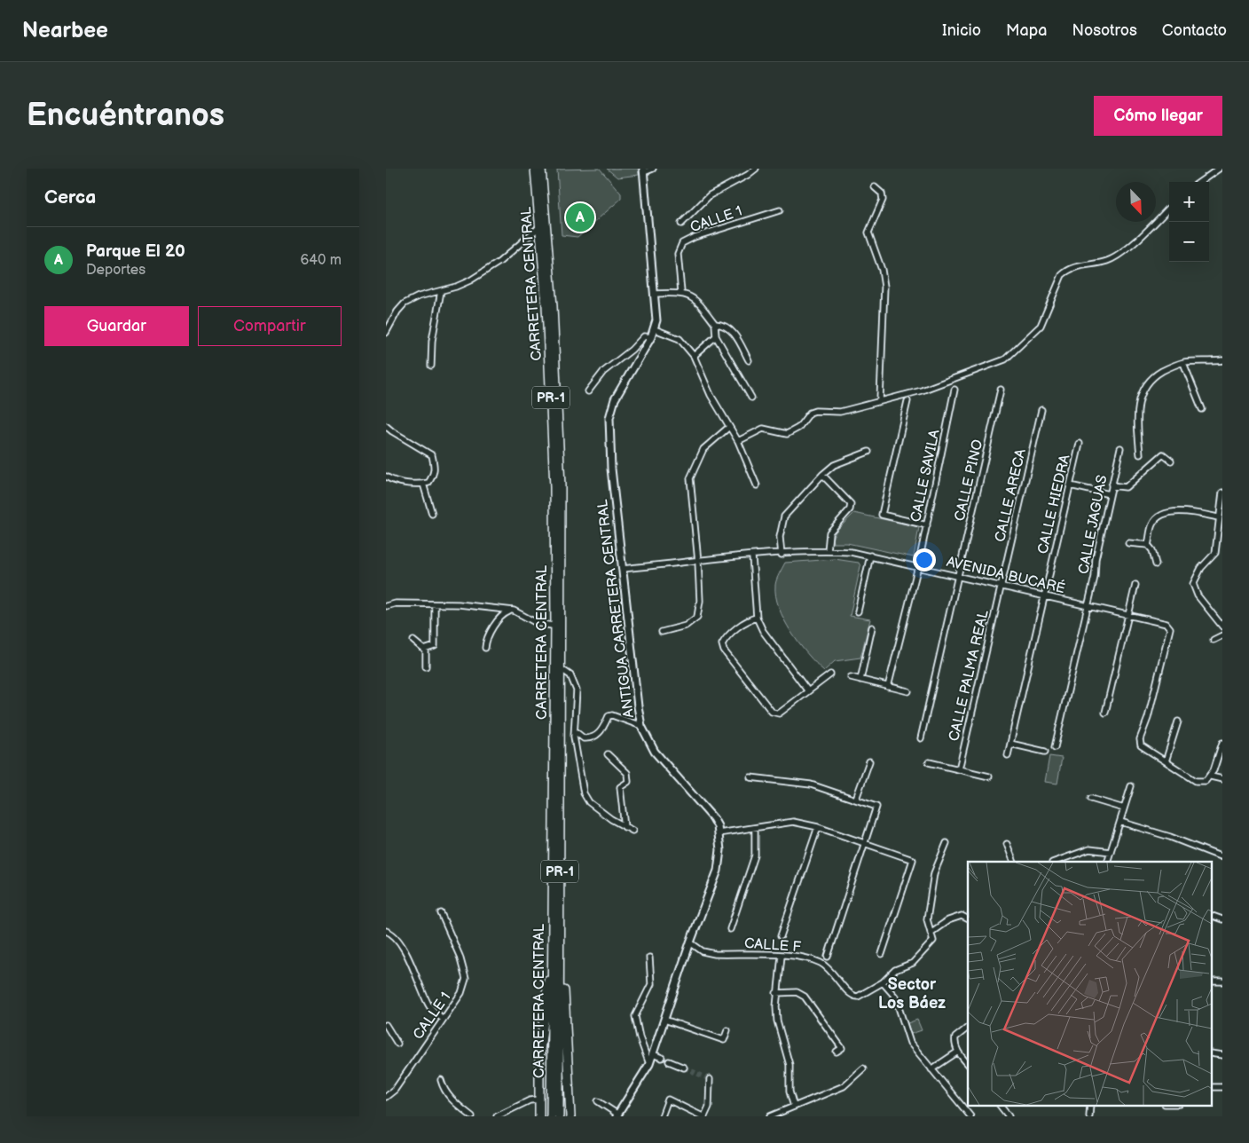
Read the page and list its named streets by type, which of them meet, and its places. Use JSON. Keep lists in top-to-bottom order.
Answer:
{
  "streets": {
    "highway": ["CARRETERA CENTRAL", "PR-1"],
    "street": [
      "CALLE 1",
      "CALLE SAVILA",
      "CALLE PINO",
      "CALLE ARECA",
      "CALLE HIEDRA",
      "CALLE JAGUAS",
      "AVENIDA BUCARÉ",
      "ANTIGUA CARRETERA CENTRAL",
      "CALLE PALMA REAL",
      "CALLE F"
    ]
  },
  "crossings": [
    ["CALLE SAVILA", "AVENIDA BUCARÉ"],
    ["CALLE PINO", "AVENIDA BUCARÉ"],
    ["CALLE ARECA", "AVENIDA BUCARÉ"],
    ["CALLE ARECA", "CALLE PALMA REAL"],
    ["CALLE HIEDRA", "AVENIDA BUCARÉ"],
    ["CALLE JAGUAS", "AVENIDA BUCARÉ"],
    ["AVENIDA BUCARÉ", "ANTIGUA CARRETERA CENTRAL"],
    ["AVENIDA BUCARÉ", "CALLE PALMA REAL"],
    ["ANTIGUA CARRETERA CENTRAL", "CALLE F"]
  ],
  "districts": ["Sector Los Báez"],
  "north": "bottom right",
  "page": {
    "header": "Nearbee",
    "nav": [
      "Inicio",
      "Mapa",
      "Nosotros",
      "Contacto"
    ],
    "buttons": [
      "Cómo llegar",
      ["Guardar", "Compartir"]
    ],
    "title": "Encuéntranos",
    "heading": "Cerca",
    "map_buttons": ["+", "−"],
    "pins": "A",
    "list": [
      {
        "mark": "A",
        "name": "Parque El 20",
        "note": "Deportes",
        "value": "640 m"
      }
    ]
  }
}
